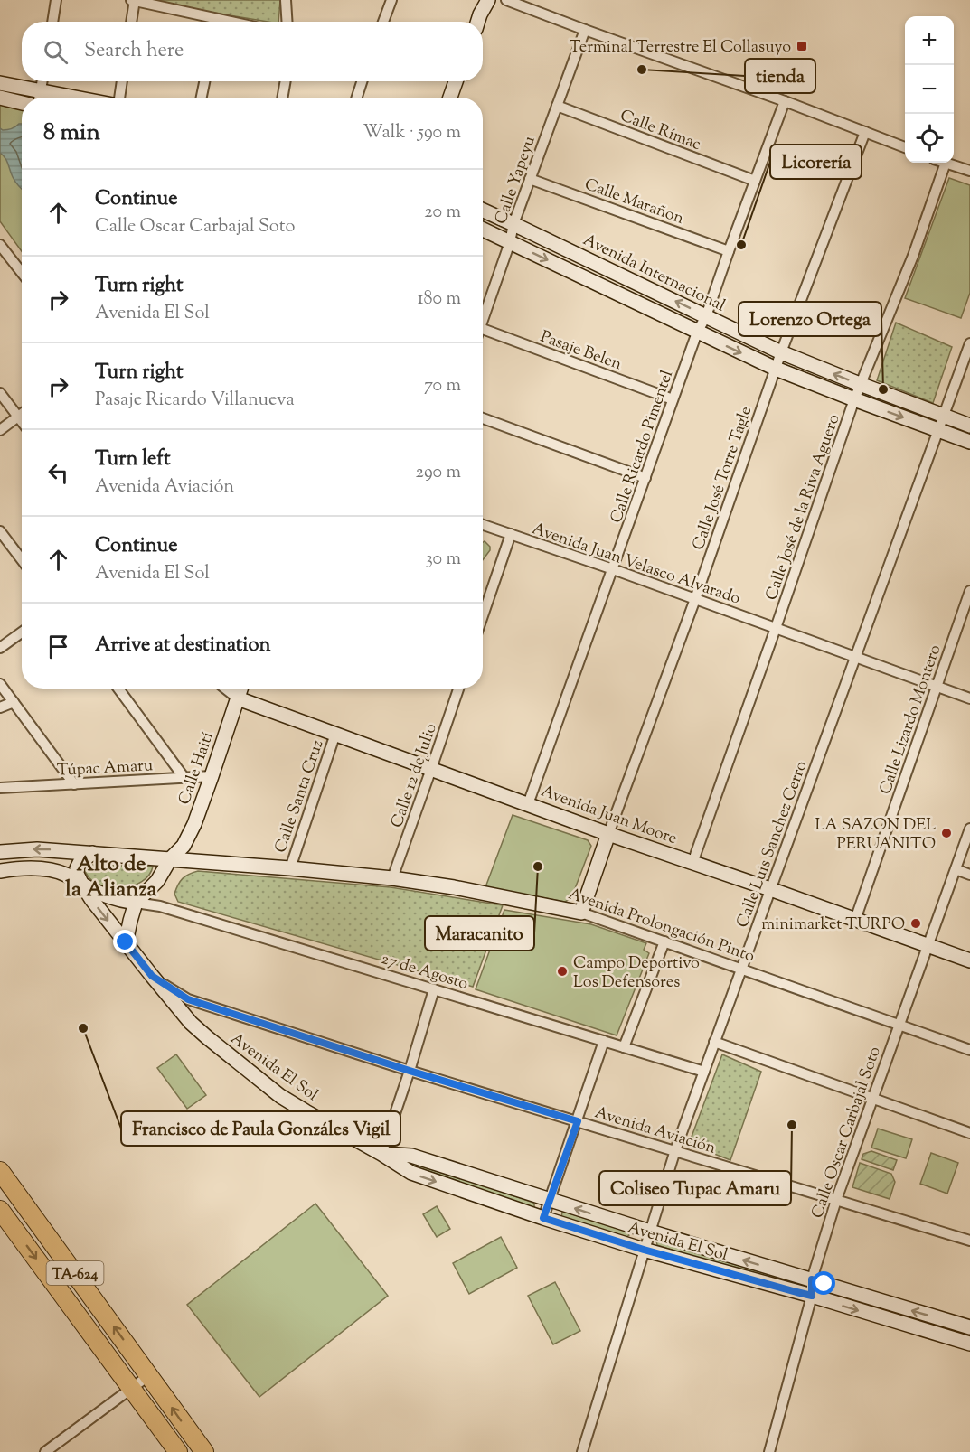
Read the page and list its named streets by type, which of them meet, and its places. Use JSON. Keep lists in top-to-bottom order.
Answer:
{
  "streets": {
    "highway": ["TA-624"],
    "main road": [
      "Avenida Internacional",
      "Calle Haití",
      "Avenida Juan Moore",
      "Avenida Prolongación Pinto",
      "Avenida El Sol"
    ],
    "street": [
      "Calle Rímac",
      "Calle Yapeyu",
      "Calle Marañon",
      "Pasaje Belen",
      "Calle Ricardo Pimentel",
      "Calle José Torre Tagle",
      "Calle José de la Riva Aguero",
      "Avenida Juan Velasco Alvarado",
      "Calle Lizardo Montero",
      "Túpac Amaru",
      "Calle 12 de Julio",
      "Calle Santa Cruz",
      "Calle Luis Sanchez Cerro",
      "27 de Agosto",
      "Avenida Aviación",
      "Calle Oscar Carbajal Soto"
    ]
  },
  "crossings": [
    ["Calle Rímac", "Calle Yapeyu"],
    ["Calle Rímac", "Calle Ricardo Pimentel"],
    ["Calle Yapeyu", "Calle Marañon"],
    ["Calle Yapeyu", "Avenida Internacional"],
    ["Calle Marañon", "Calle Ricardo Pimentel"],
    ["Avenida Internacional", "Calle Ricardo Pimentel"],
    ["Avenida Internacional", "Calle José Torre Tagle"],
    ["Avenida Internacional", "Calle José de la Riva Aguero"],
    ["Avenida Internacional", "Calle Luis Sanchez Cerro"],
    ["Pasaje Belen", "Calle Ricardo Pimentel"],
    ["Calle Ricardo Pimentel", "Avenida Juan Velasco Alvarado"],
    ["Calle Ricardo Pimentel", "Avenida Juan Moore"],
    ["Calle José Torre Tagle", "Avenida Juan Velasco Alvarado"],
    ["Calle José Torre Tagle", "Avenida Juan Moore"],
    ["Calle José de la Riva Aguero", "Avenida Juan Velasco Alvarado"],
    ["Calle José de la Riva Aguero", "Avenida Juan Moore"],
    ["Avenida Juan Velasco Alvarado", "Calle Lizardo Montero"],
    ["Avenida Juan Velasco Alvarado", "Calle Luis Sanchez Cerro"],
    ["Calle Lizardo Montero", "Avenida Juan Moore"],
    ["Túpac Amaru", "Calle Haití"],
    ["Calle Haití", "Avenida Juan Moore"],
    ["Calle Haití", "Avenida Prolongación Pinto"],
    ["Calle Haití", "27 de Agosto"],
    ["Calle 12 de Julio", "Avenida Juan Moore"],
    ["Calle 12 de Julio", "Avenida Prolongación Pinto"],
    ["Calle Santa Cruz", "Avenida Juan Moore"],
    ["Calle Santa Cruz", "Avenida Prolongación Pinto"],
    ["Avenida Juan Moore", "Calle Luis Sanchez Cerro"],
    ["Avenida Juan Moore", "Calle Oscar Carbajal Soto"],
    ["Calle Luis Sanchez Cerro", "Avenida Prolongación Pinto"],
    ["Calle Luis Sanchez Cerro", "27 de Agosto"],
    ["Calle Luis Sanchez Cerro", "Avenida El Sol"],
    ["Calle Luis Sanchez Cerro", "Avenida Aviación"],
    ["Avenida Prolongación Pinto", "Calle Oscar Carbajal Soto"],
    ["Avenida El Sol", "Avenida Aviación"],
    ["Avenida El Sol", "Calle Oscar Carbajal Soto"],
    ["Avenida Aviación", "Calle Oscar Carbajal Soto"]
  ],
  "districts": ["Alto de la Alianza"],
  "places": {
    "transit": ["Terminal Terrestre El Collasuyo"],
    "other": [
      "tienda",
      "Licorería",
      "Lorenzo Ortega",
      "LA SAZON DEL PERUANITO",
      "Maracanito",
      "minimarket TURPO",
      "Campo Deportivo Los Defensores",
      "Francisco de Paula Gonzáles Vigil",
      "Coliseo Tupac Amaru"
    ]
  },
  "page": {
    "map_buttons": ["+", "−"],
    "search": "Search here",
    "heading": ["8 min", "Walk · 590 m"],
    "list": [
      ["Continue", "Calle Oscar Carbajal Soto", "20 m"],
      ["Turn right", "Avenida El Sol", "180 m"],
      ["Turn right", "Pasaje Ricardo Villanueva", "70 m"],
      ["Turn left", "Avenida Aviación", "290 m"],
      ["Continue", "Avenida El Sol", "30 m"],
      "Arrive at destination"
    ]
  }
}
